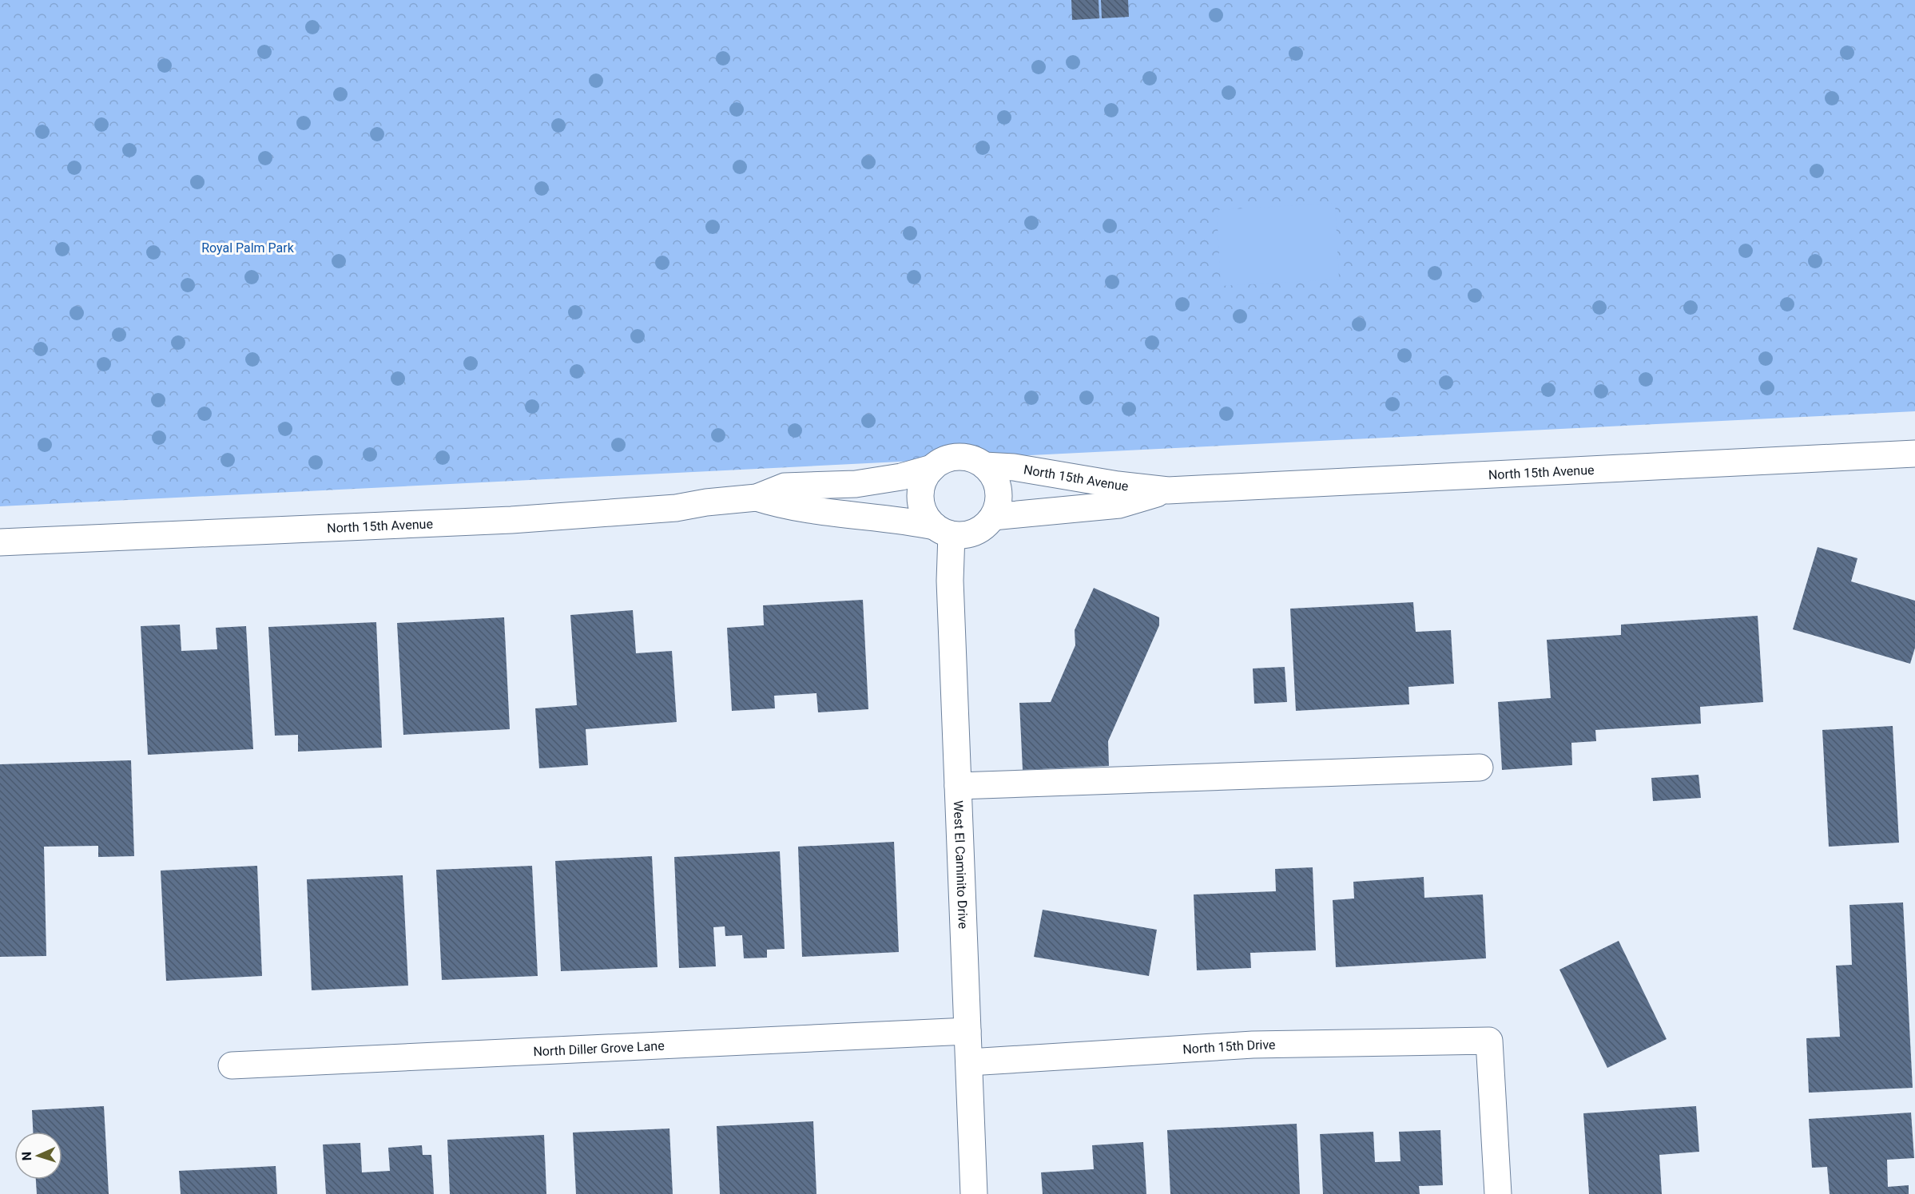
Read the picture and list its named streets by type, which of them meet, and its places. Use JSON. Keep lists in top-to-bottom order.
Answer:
{
  "streets": {
    "street": [
      "North 15th Avenue",
      "West El Caminito Drive",
      "North 15th Drive",
      "North Diller Grove Lane"
    ]
  },
  "crossings": [
    ["North 15th Avenue", "West El Caminito Drive"],
    ["West El Caminito Drive", "North 15th Drive"],
    ["West El Caminito Drive", "North Diller Grove Lane"]
  ],
  "parks": ["Royal Palm Park"],
  "north": "left"
}
